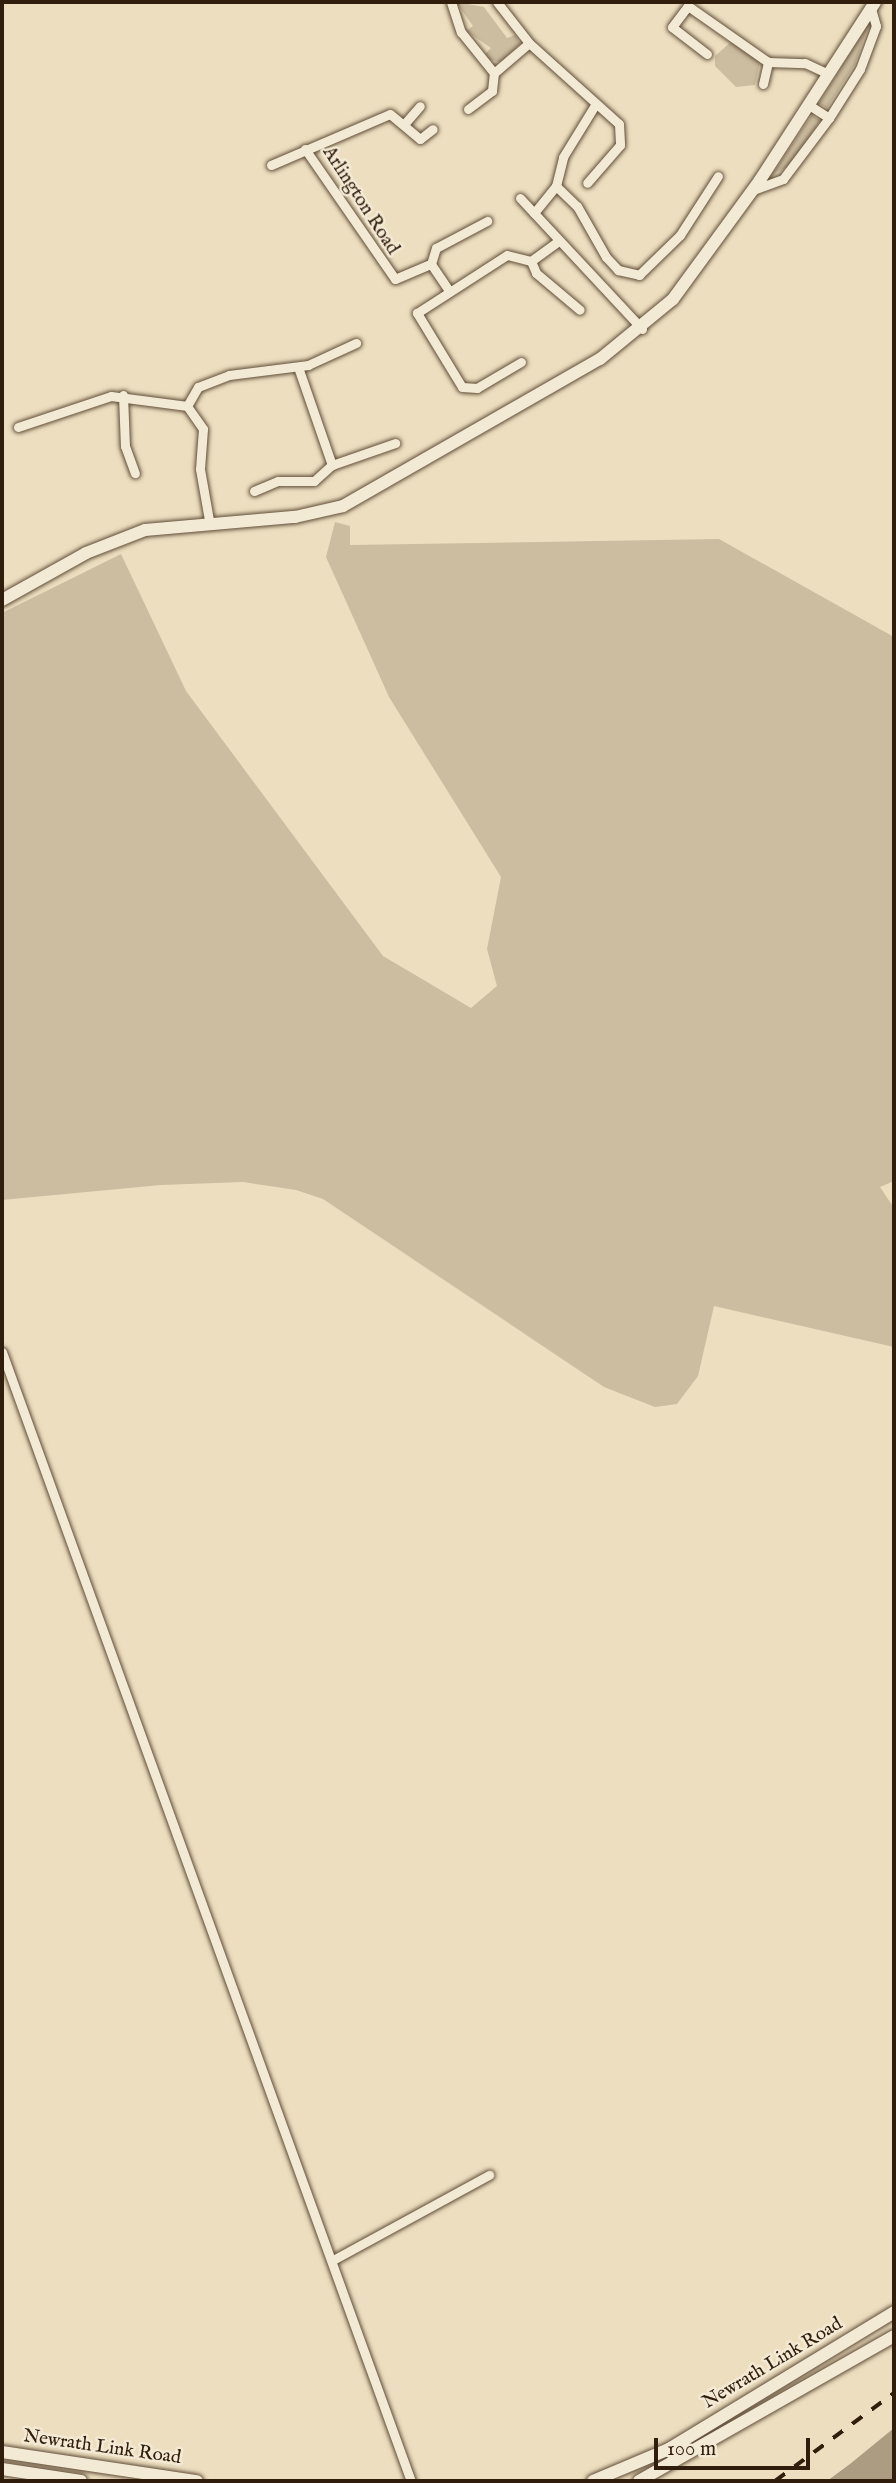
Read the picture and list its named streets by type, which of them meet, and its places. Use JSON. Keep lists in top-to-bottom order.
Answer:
{
  "streets": {
    "street": ["Arlington Road", "Newrath Link Road"]
  },
  "scale_bar": "100 m"
}
